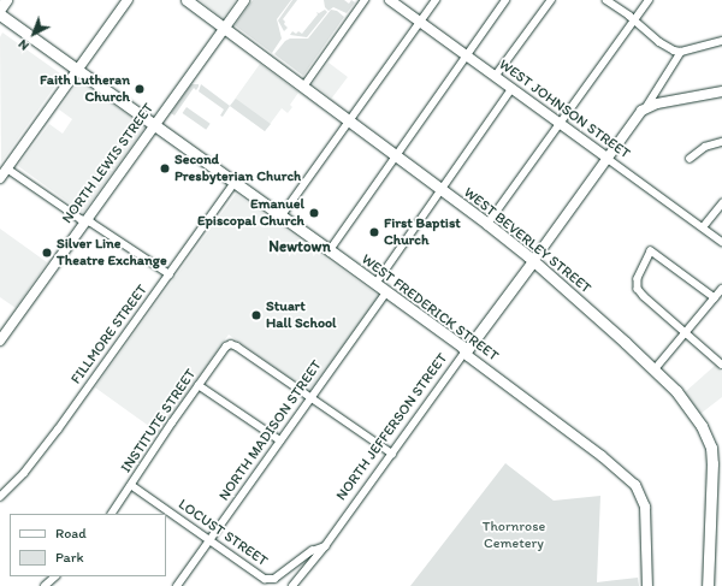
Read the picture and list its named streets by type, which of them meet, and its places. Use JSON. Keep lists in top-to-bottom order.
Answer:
{
  "streets": {
    "main road": ["WEST BEVERLEY STREET", "WEST FREDERICK STREET", "NORTH JEFFERSON STREET"],
    "street": [
      "WEST JOHNSON STREET",
      "NORTH LEWIS STREET",
      "FILLMORE STREET",
      "INSTITUTE STREET",
      "NORTH MADISON STREET",
      "LOCUST STREET"
    ]
  },
  "crossings": [
    ["NORTH LEWIS STREET", "WEST BEVERLEY STREET"],
    ["NORTH LEWIS STREET", "WEST FREDERICK STREET"],
    ["WEST BEVERLEY STREET", "NORTH JEFFERSON STREET"],
    ["WEST FREDERICK STREET", "FILLMORE STREET"],
    ["WEST FREDERICK STREET", "NORTH JEFFERSON STREET"],
    ["WEST FREDERICK STREET", "NORTH MADISON STREET"],
    ["INSTITUTE STREET", "NORTH MADISON STREET"],
    ["INSTITUTE STREET", "LOCUST STREET"],
    ["NORTH JEFFERSON STREET", "LOCUST STREET"],
    ["NORTH MADISON STREET", "LOCUST STREET"]
  ],
  "districts": ["Newtown"],
  "parks": ["Thornrose Cemetery"],
  "places": [
    "Faith Lutheran Church",
    "Second Presbyterian Church",
    "Emanuel Episcopal Church",
    "First Baptist Church",
    "Silver Line Theatre Exchange",
    "Stuart Hall School"
  ],
  "legend": ["Road", "Park"],
  "north": "bottom left"
}
